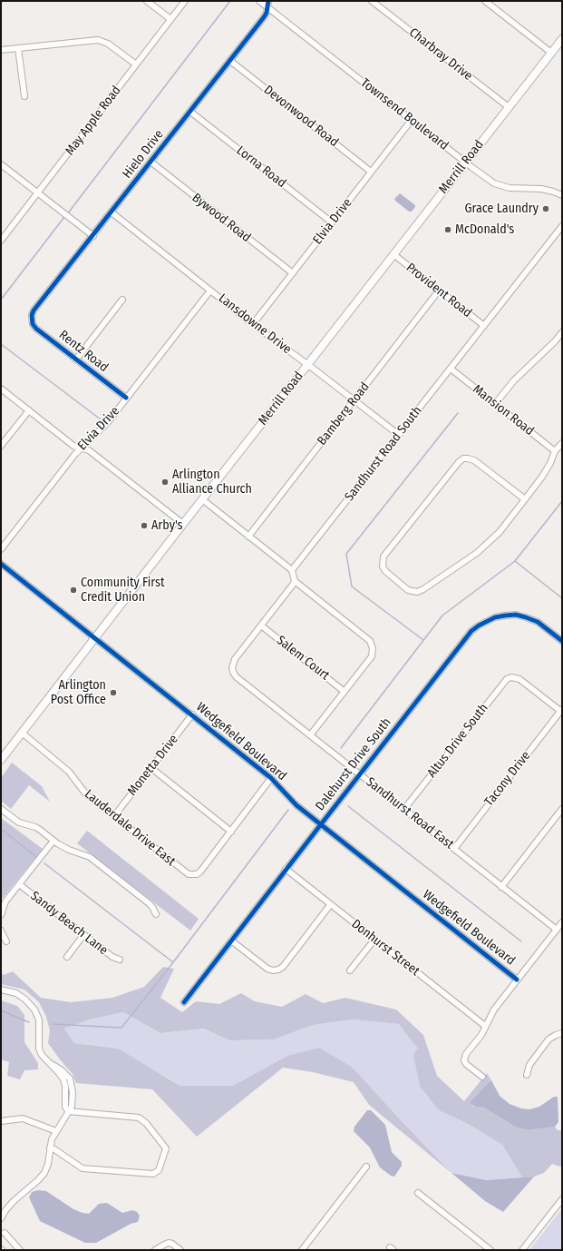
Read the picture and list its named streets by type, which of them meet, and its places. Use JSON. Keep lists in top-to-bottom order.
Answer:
{
  "streets": {
    "main road": ["Merrill Road"],
    "street": [
      "Charbray Drive",
      "Townsend Boulevard",
      "Devonwood Road",
      "May Apple Road",
      "Hielo Drive",
      "Lorna Road",
      "Bywood Road",
      "Elvia Drive",
      "Provident Road",
      "Lansdowne Drive",
      "Rentz Road",
      "Mansion Road",
      "Bamberg Road",
      "Sandhurst Road South",
      "Salem Court",
      "Altus Drive South",
      "Wedgefield Boulevard",
      "Dalehurst Drive South",
      "Monetta Drive",
      "Tacony Drive",
      "Sandhurst Road East",
      "Lauderdale Drive East",
      "Sandy Beach Lane",
      "Donhurst Street"
    ]
  },
  "crossings": [
    ["Charbray Drive", "Merrill Road"],
    ["Townsend Boulevard", "Hielo Drive"],
    ["Townsend Boulevard", "Merrill Road"],
    ["Townsend Boulevard", "Elvia Drive"],
    ["Devonwood Road", "Hielo Drive"],
    ["Devonwood Road", "Elvia Drive"],
    ["Hielo Drive", "Lorna Road"],
    ["Hielo Drive", "Bywood Road"],
    ["Hielo Drive", "Lansdowne Drive"],
    ["Hielo Drive", "Rentz Road"],
    ["Lorna Road", "Elvia Drive"],
    ["Merrill Road", "Provident Road"],
    ["Merrill Road", "Lansdowne Drive"],
    ["Merrill Road", "Wedgefield Boulevard"],
    ["Merrill Road", "Lauderdale Drive East"],
    ["Bywood Road", "Elvia Drive"],
    ["Elvia Drive", "Lansdowne Drive"],
    ["Elvia Drive", "Rentz Road"],
    ["Provident Road", "Bamberg Road"],
    ["Provident Road", "Sandhurst Road South"],
    ["Lansdowne Drive", "Bamberg Road"],
    ["Lansdowne Drive", "Sandhurst Road South"],
    ["Mansion Road", "Sandhurst Road South"],
    ["Salem Court", "Sandhurst Road East"],
    ["Altus Drive South", "Tacony Drive"],
    ["Altus Drive South", "Sandhurst Road East"],
    ["Wedgefield Boulevard", "Dalehurst Drive South"],
    ["Wedgefield Boulevard", "Monetta Drive"],
    ["Dalehurst Drive South", "Sandhurst Road East"],
    ["Dalehurst Drive South", "Donhurst Street"],
    ["Monetta Drive", "Lauderdale Drive East"],
    ["Tacony Drive", "Sandhurst Road East"]
  ],
  "places": [
    "Grace Laundry",
    "McDonald's",
    "Arlington Alliance Church",
    "Arby's",
    "Community First Credit Union",
    "Arlington Post Office"
  ]
}
